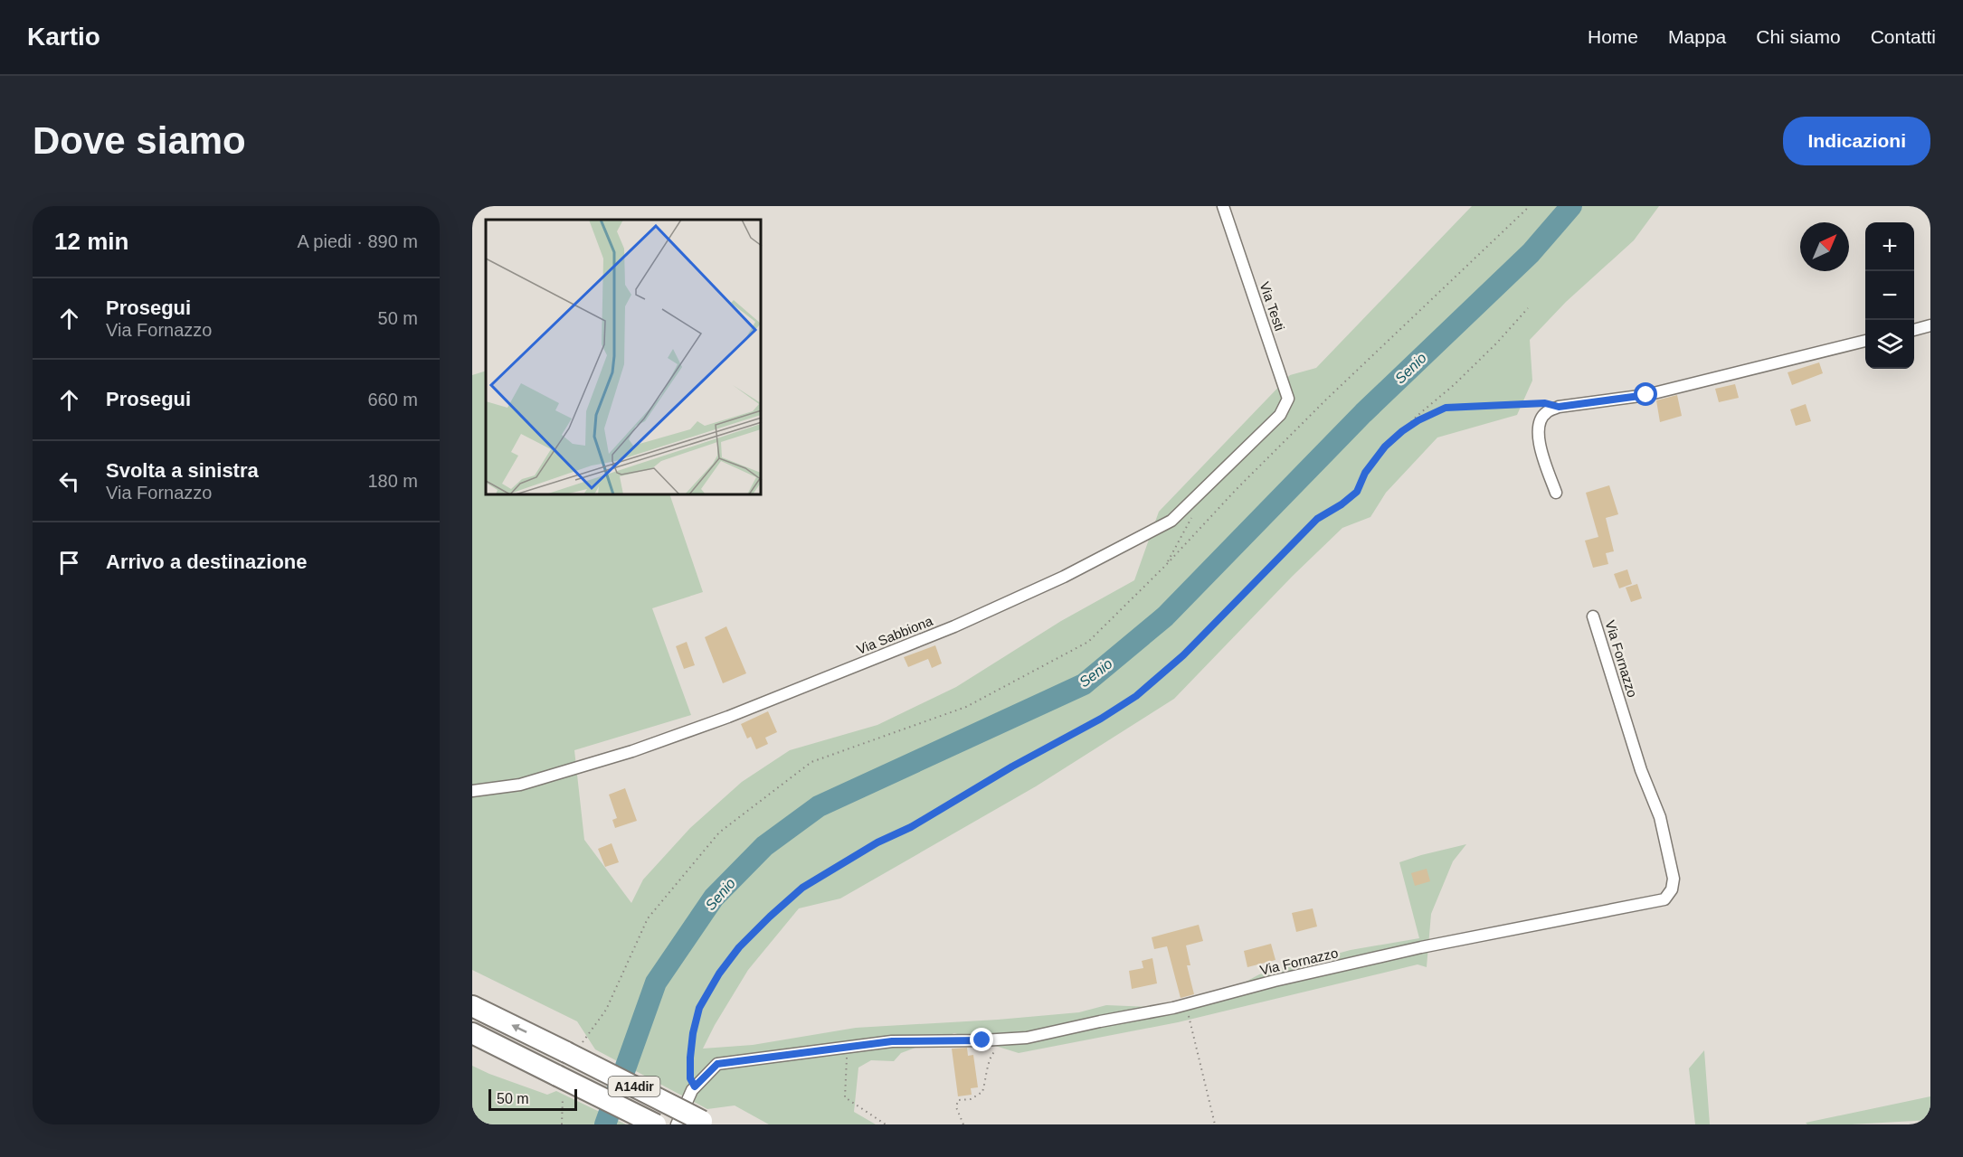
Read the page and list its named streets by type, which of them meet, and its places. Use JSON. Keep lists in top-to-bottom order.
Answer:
{
  "streets": {
    "highway": ["A14dir"],
    "street": ["Via Testi", "Via Sabbiona", "Via Fornazzo"]
  },
  "crossings": [
    ["Via Testi", "Via Sabbiona"]
  ],
  "water": ["Senio"],
  "scale_bar": "50 m",
  "north": "top right",
  "page": {
    "header": "Kartio",
    "nav": [
      "Home",
      "Mappa",
      "Chi siamo",
      "Contatti"
    ],
    "buttons": "Indicazioni",
    "title": "Dove siamo",
    "heading": ["12 min", "A piedi · 890 m"],
    "map_buttons": ["+", "−"],
    "list": [
      ["Prosegui", "Via Fornazzo", "50 m"],
      ["Prosegui", "660 m"],
      ["Svolta a sinistra", "Via Fornazzo", "180 m"],
      "Arrivo a destinazione"
    ],
    "scale": "50 m"
  }
}
